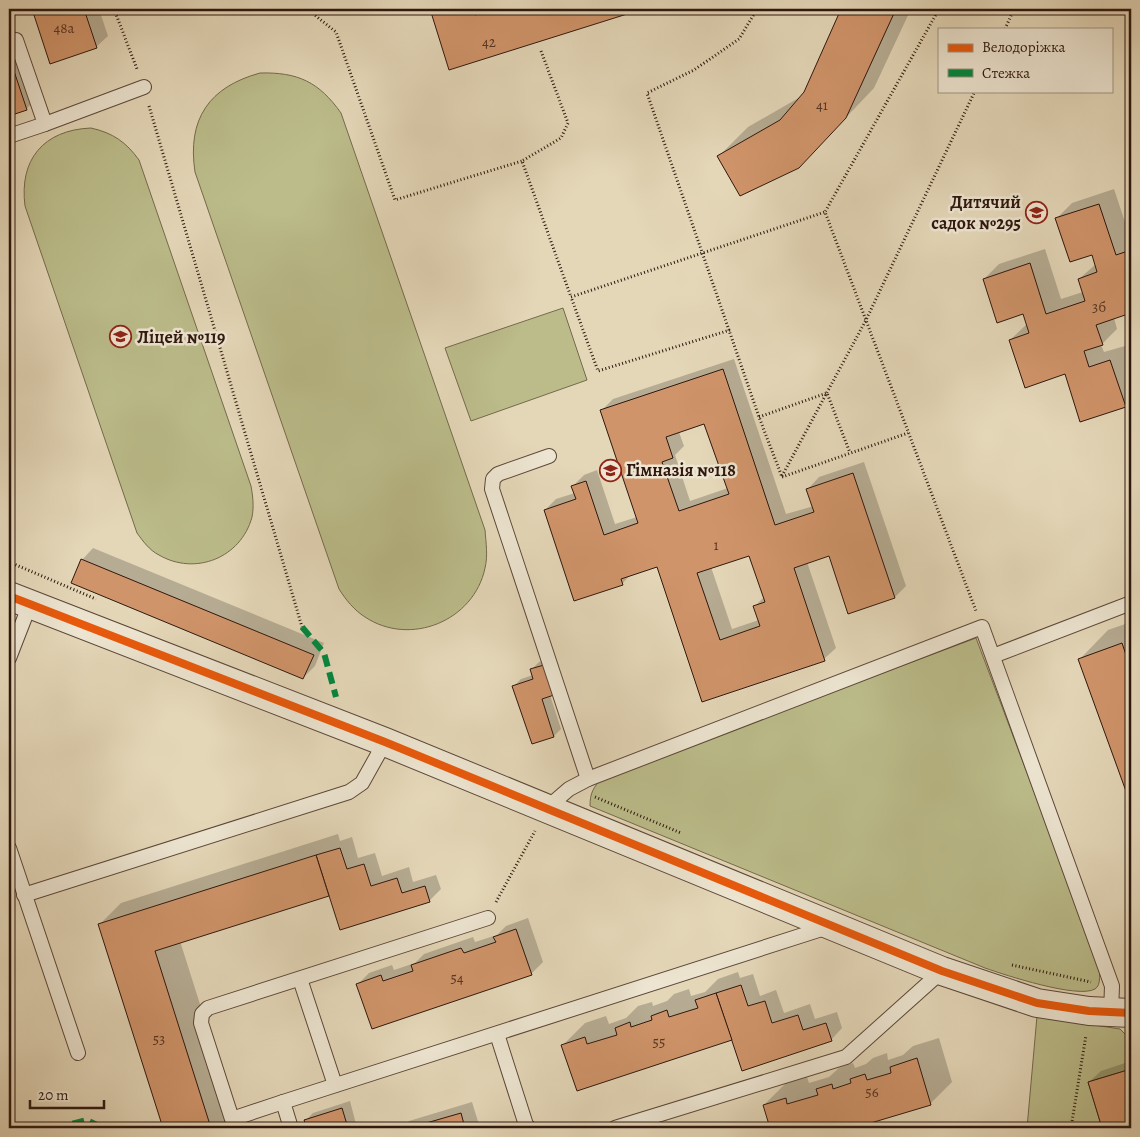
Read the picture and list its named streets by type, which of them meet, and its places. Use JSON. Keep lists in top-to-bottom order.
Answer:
{
  "places": {
    "school or university": ["Дитячий садок №295", "Ліцей №119", "Гімназія №118"]
  },
  "house_numbers": [
    "48а",
    "42",
    "41",
    "3б",
    "1",
    "54",
    "53",
    "55",
    "56"
  ],
  "legend": ["Велодоріжка", "Стежка"],
  "scale_bar": "20 m"
}
